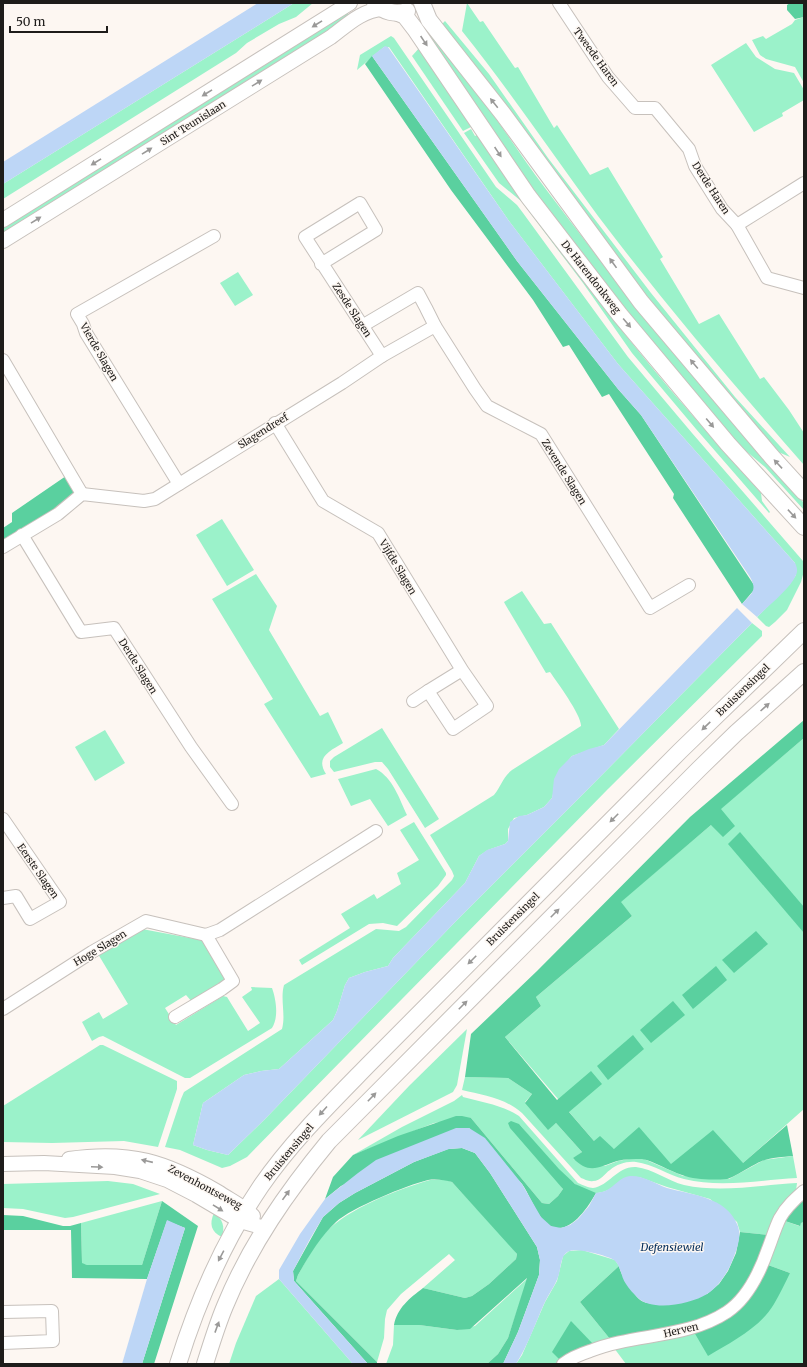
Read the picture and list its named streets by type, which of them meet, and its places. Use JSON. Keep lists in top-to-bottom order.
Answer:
{
  "streets": {
    "main road": ["De Harendonkweg", "Bruistensingel"],
    "street": [
      "Tweede Haren",
      "Sint Teunislaan",
      "Derde Haren",
      "Zesde Slagen",
      "Vierde Slagen",
      "Slagendreef",
      "Zevende Slagen",
      "Vijfde Slagen",
      "Derde Slagen",
      "Eerste Slagen",
      "Hoge Slagen",
      "Zevenhontseweg",
      "Herven"
    ]
  },
  "crossings": [
    ["Tweede Haren", "Derde Haren"],
    ["Sint Teunislaan", "De Harendonkweg"],
    ["Zesde Slagen", "Slagendreef"],
    ["Zesde Slagen", "Zevende Slagen"],
    ["Vierde Slagen", "Slagendreef"],
    ["Slagendreef", "Zevende Slagen"],
    ["Slagendreef", "Vijfde Slagen"],
    ["Bruistensingel", "Zevenhontseweg"]
  ],
  "water": ["Defensiewiel"],
  "scale_bar": "50 m"
}
